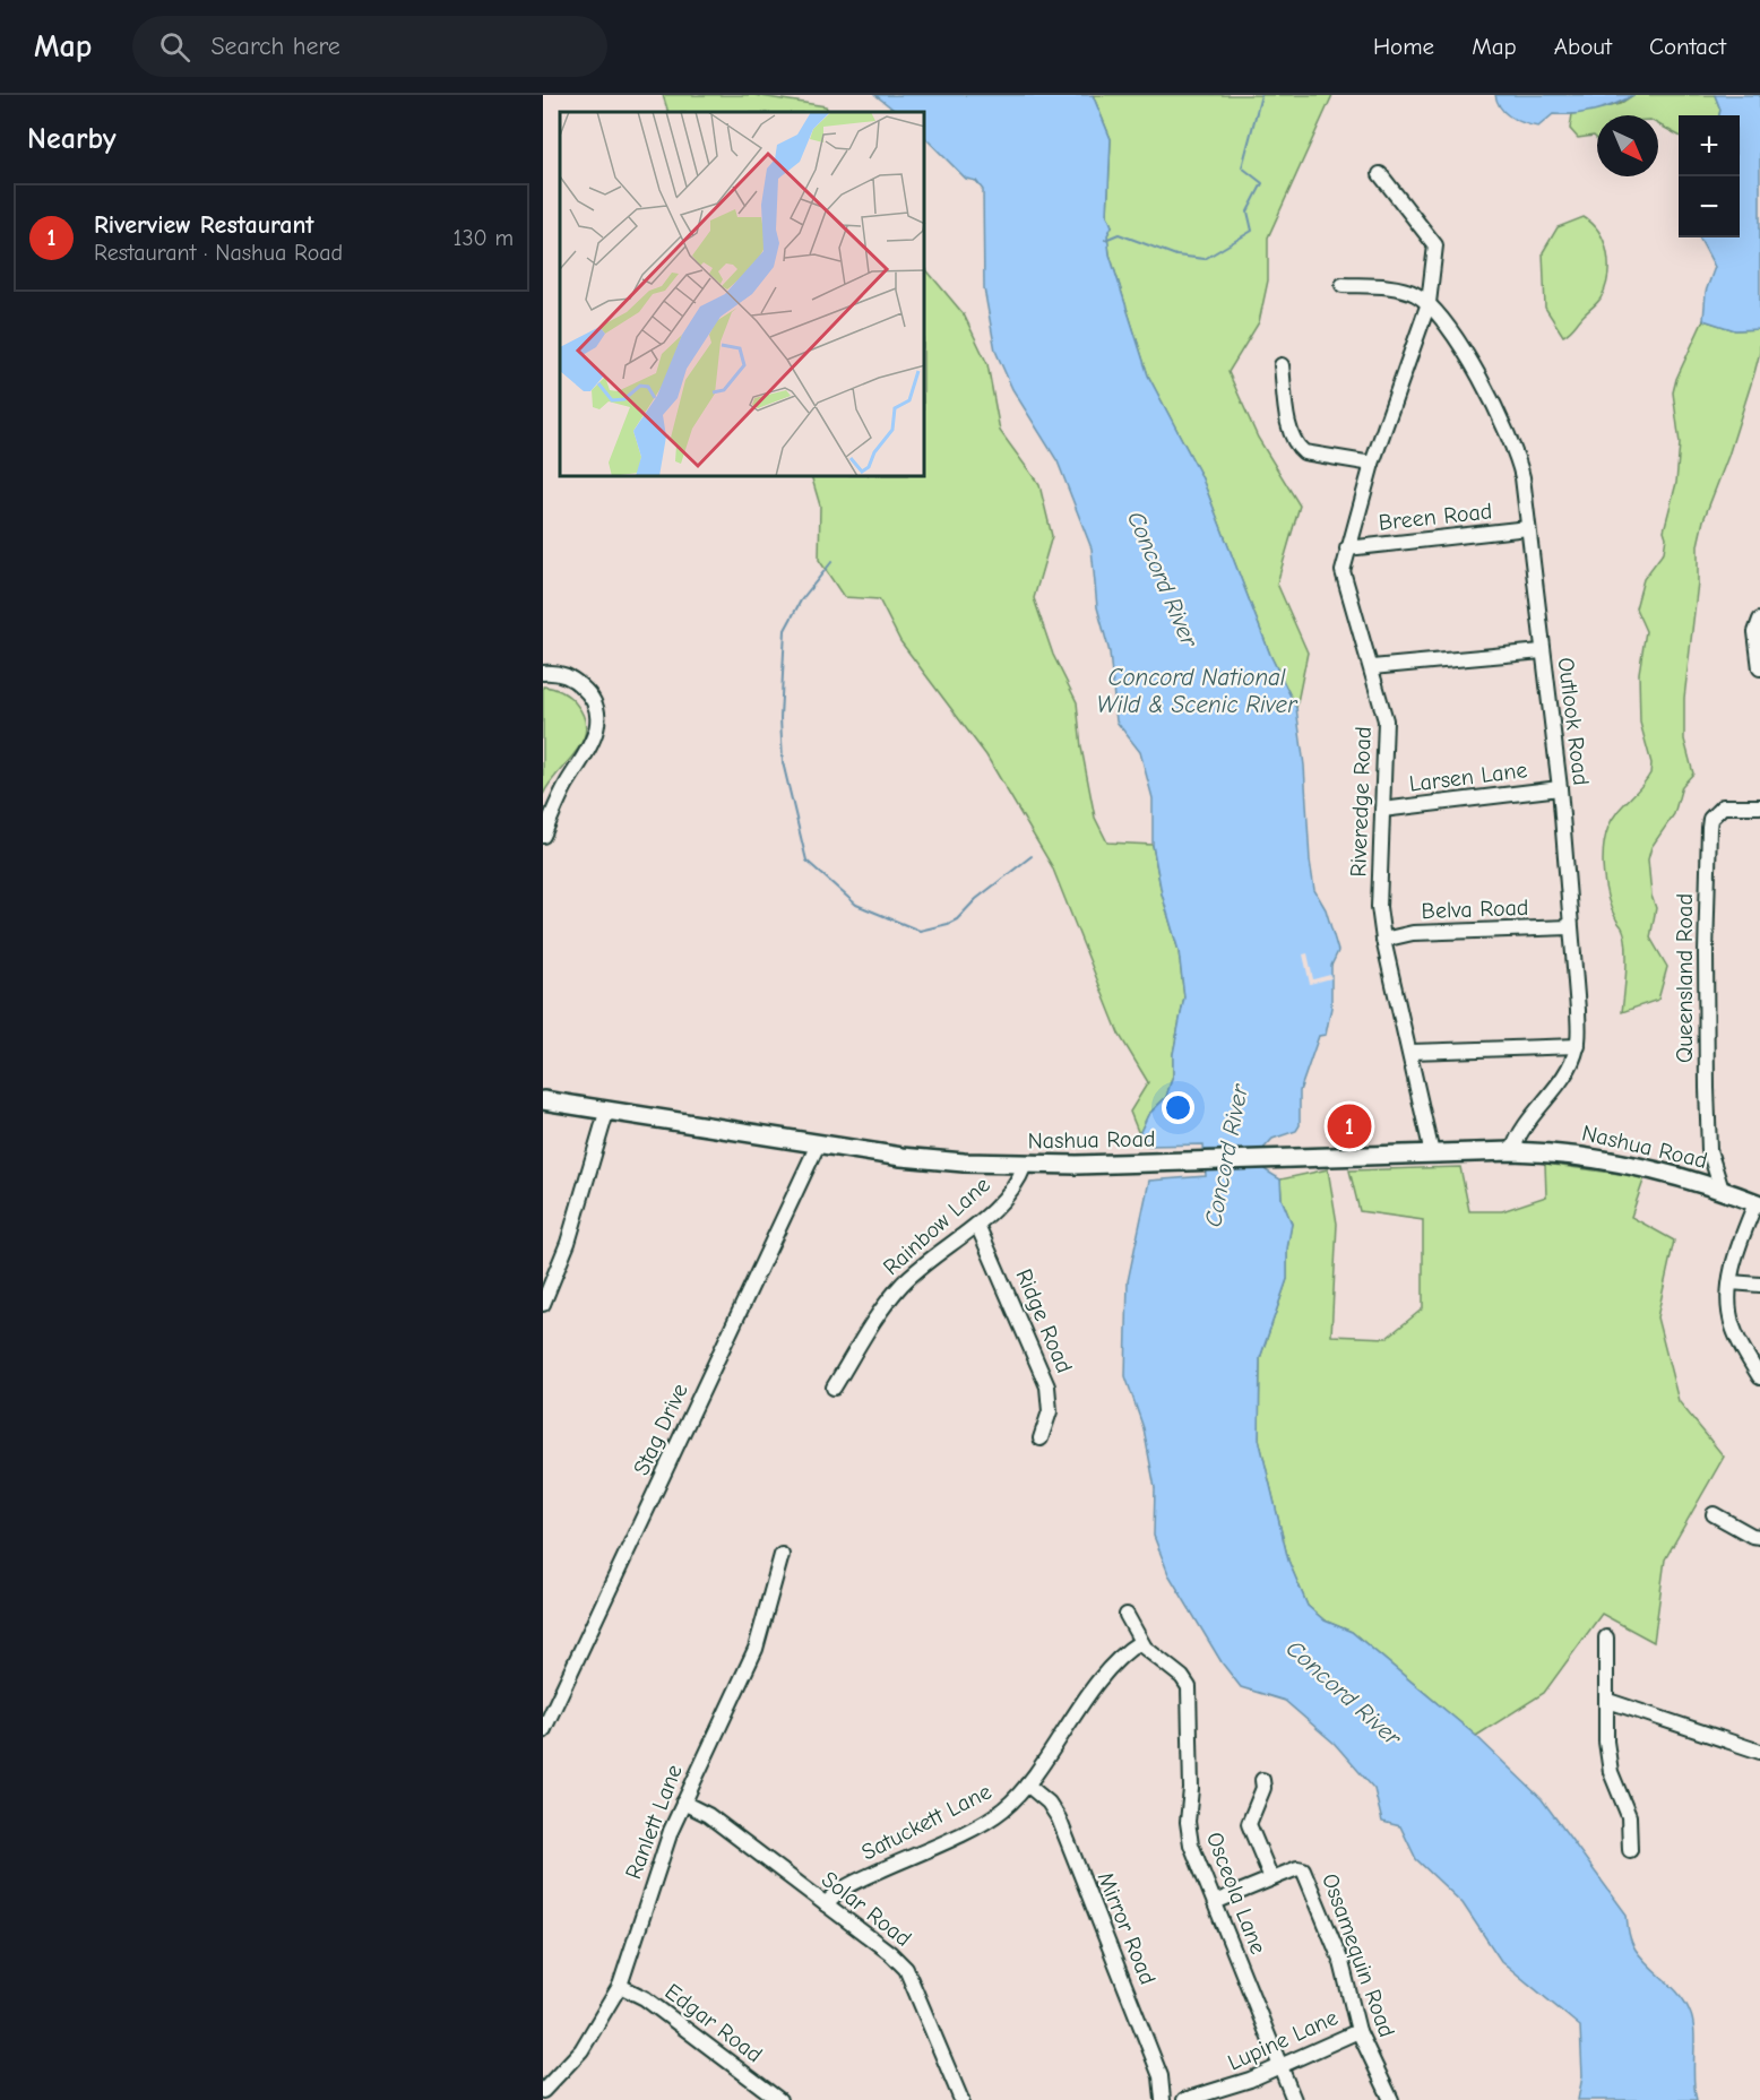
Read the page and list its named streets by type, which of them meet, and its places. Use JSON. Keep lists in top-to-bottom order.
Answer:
{
  "streets": {
    "main road": ["Nashua Road"],
    "street": [
      "Breen Road",
      "Outlook Road",
      "Larsen Lane",
      "Riveredge Road",
      "Belva Road",
      "Queensland Road",
      "Rainbow Lane",
      "Ridge Road",
      "Stag Drive",
      "Ranlett Lane",
      "Satuckett Lane",
      "Osceola Lane",
      "Solar Road",
      "Mirror Road",
      "Ossamequin Road",
      "Edgar Road",
      "Lupine Lane"
    ]
  },
  "crossings": [
    ["Breen Road", "Outlook Road"],
    ["Breen Road", "Riveredge Road"],
    ["Outlook Road", "Larsen Lane"],
    ["Outlook Road", "Riveredge Road"],
    ["Outlook Road", "Belva Road"],
    ["Outlook Road", "Nashua Road"],
    ["Larsen Lane", "Riveredge Road"],
    ["Riveredge Road", "Belva Road"],
    ["Riveredge Road", "Nashua Road"],
    ["Queensland Road", "Nashua Road"],
    ["Nashua Road", "Rainbow Lane"],
    ["Nashua Road", "Stag Drive"],
    ["Rainbow Lane", "Ridge Road"],
    ["Ranlett Lane", "Solar Road"],
    ["Ranlett Lane", "Edgar Road"],
    ["Satuckett Lane", "Osceola Lane"],
    ["Satuckett Lane", "Solar Road"],
    ["Satuckett Lane", "Mirror Road"],
    ["Osceola Lane", "Lupine Lane"],
    ["Ossamequin Road", "Lupine Lane"]
  ],
  "water": ["Concord River", "Concord National Wild & Scenic River"],
  "north": "bottom right",
  "page": {
    "header": "Map",
    "search": "Search here",
    "nav": [
      "Home",
      "Map",
      "About",
      "Contact"
    ],
    "heading": "Nearby",
    "map_buttons": ["+", "−"],
    "list": [
      {
        "mark": "1",
        "name": "Riverview Restaurant",
        "note": "Restaurant · Nashua Road",
        "value": "130 m"
      }
    ],
    "pins": "1"
  }
}
